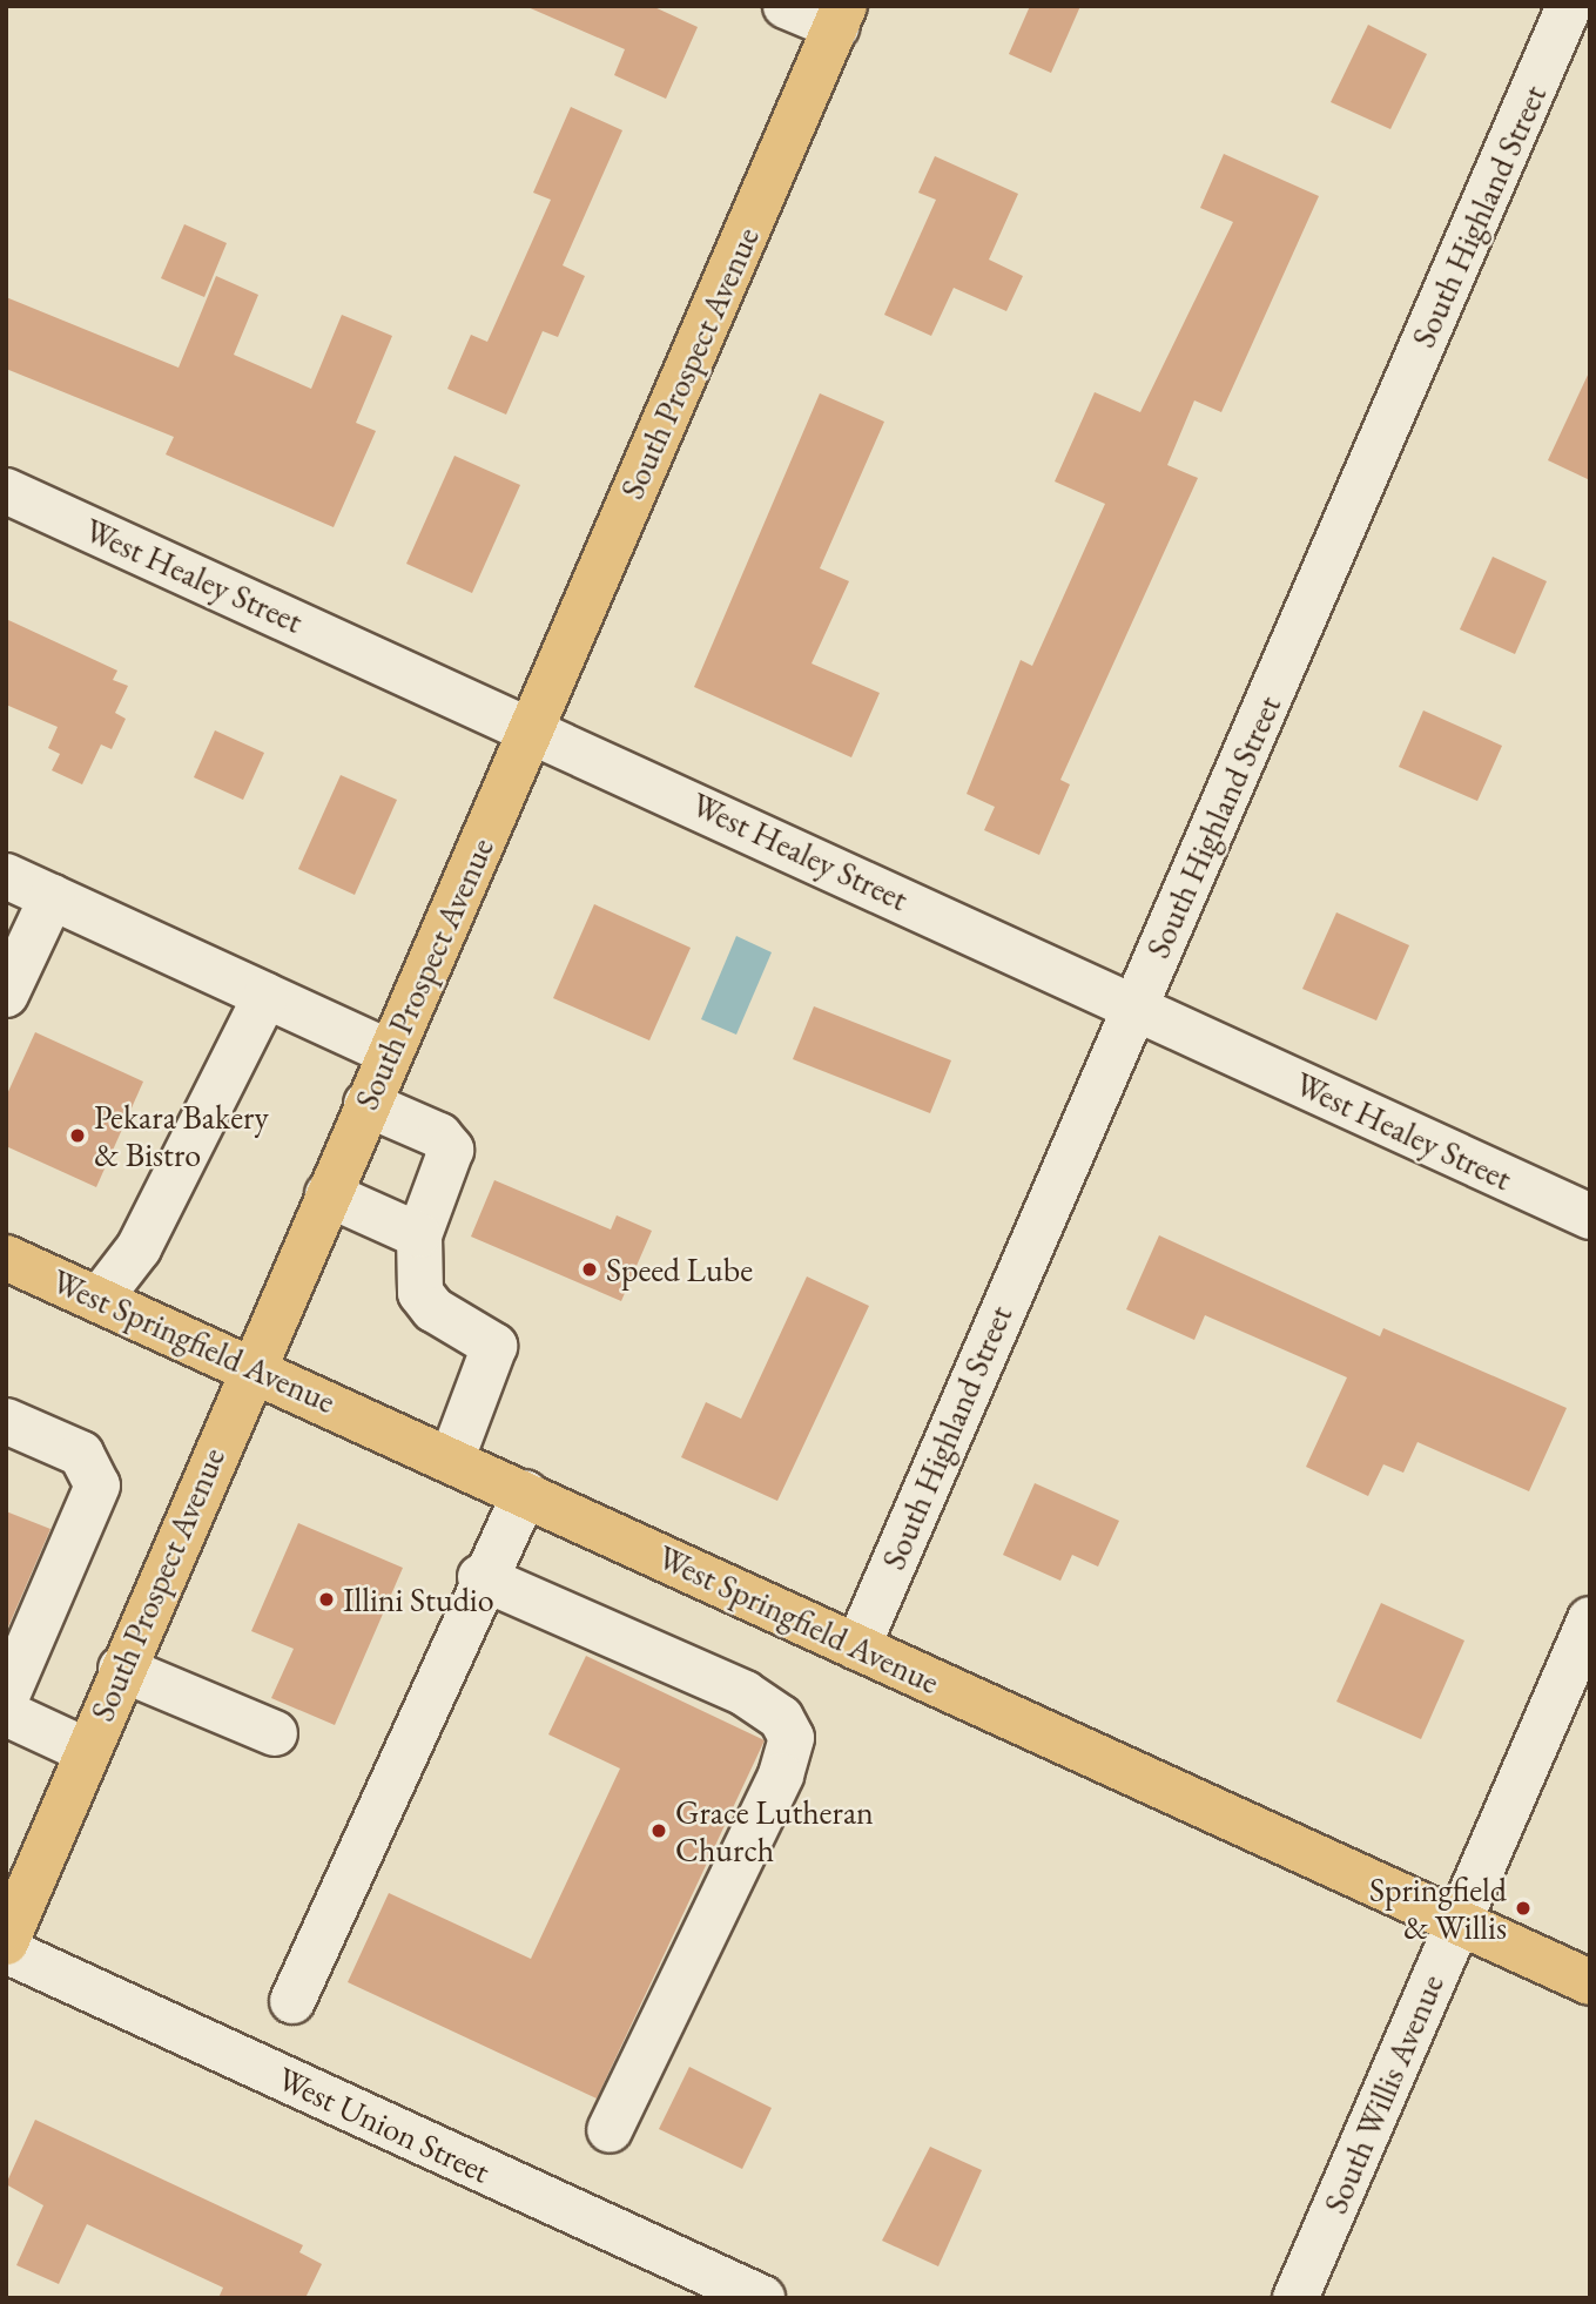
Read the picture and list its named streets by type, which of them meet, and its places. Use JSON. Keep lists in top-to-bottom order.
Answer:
{
  "streets": {
    "main road": ["South Prospect Avenue", "West Springfield Avenue"],
    "street": [
      "South Highland Street",
      "West Healey Street",
      "South Willis Avenue",
      "West Union Street"
    ]
  },
  "crossings": [
    ["South Highland Street", "West Healey Street"],
    ["South Highland Street", "West Springfield Avenue"],
    ["South Prospect Avenue", "West Healey Street"],
    ["South Prospect Avenue", "West Springfield Avenue"],
    ["West Springfield Avenue", "South Willis Avenue"]
  ],
  "places": [
    "Pekara Bakery & Bistro",
    "Speed Lube",
    "Illini Studio",
    "Grace Lutheran Church",
    "Springfield & Willis"
  ]
}
